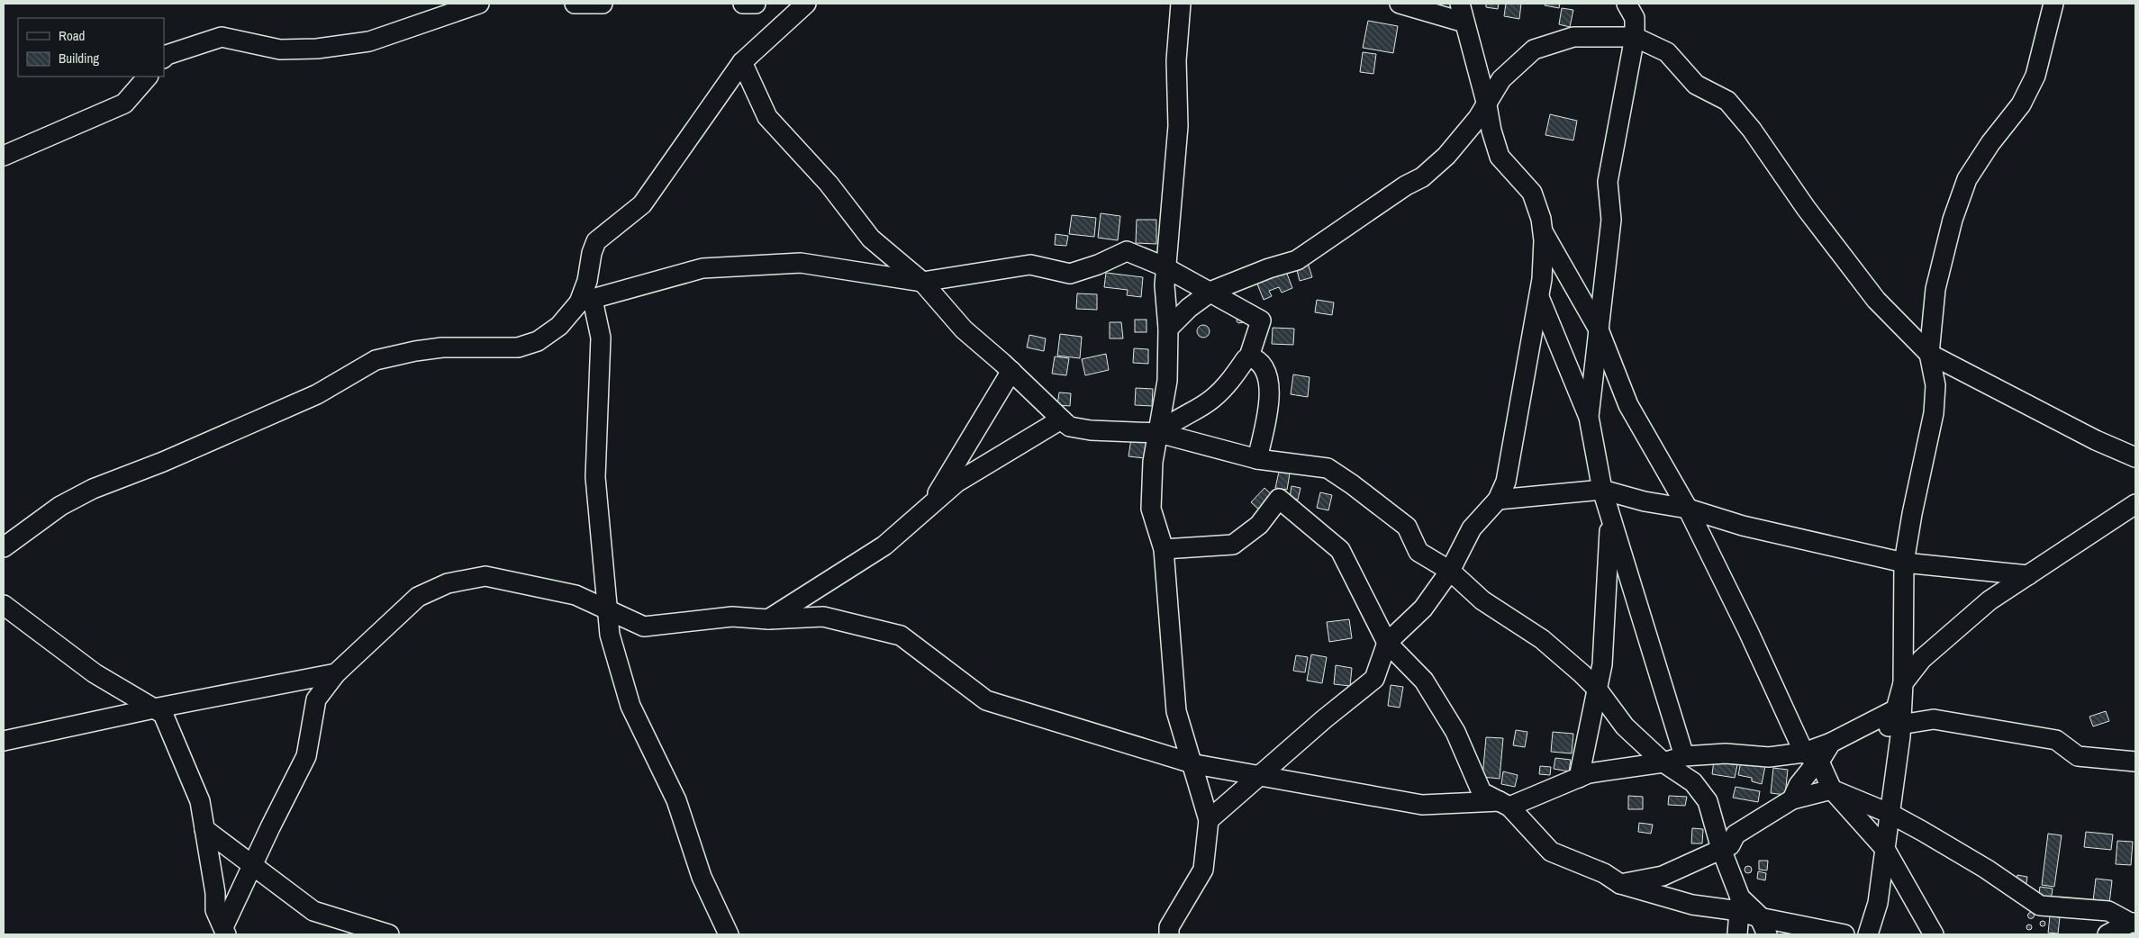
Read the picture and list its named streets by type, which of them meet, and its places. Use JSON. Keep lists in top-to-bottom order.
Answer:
{
  "legend": ["Road", "Building"]
}
